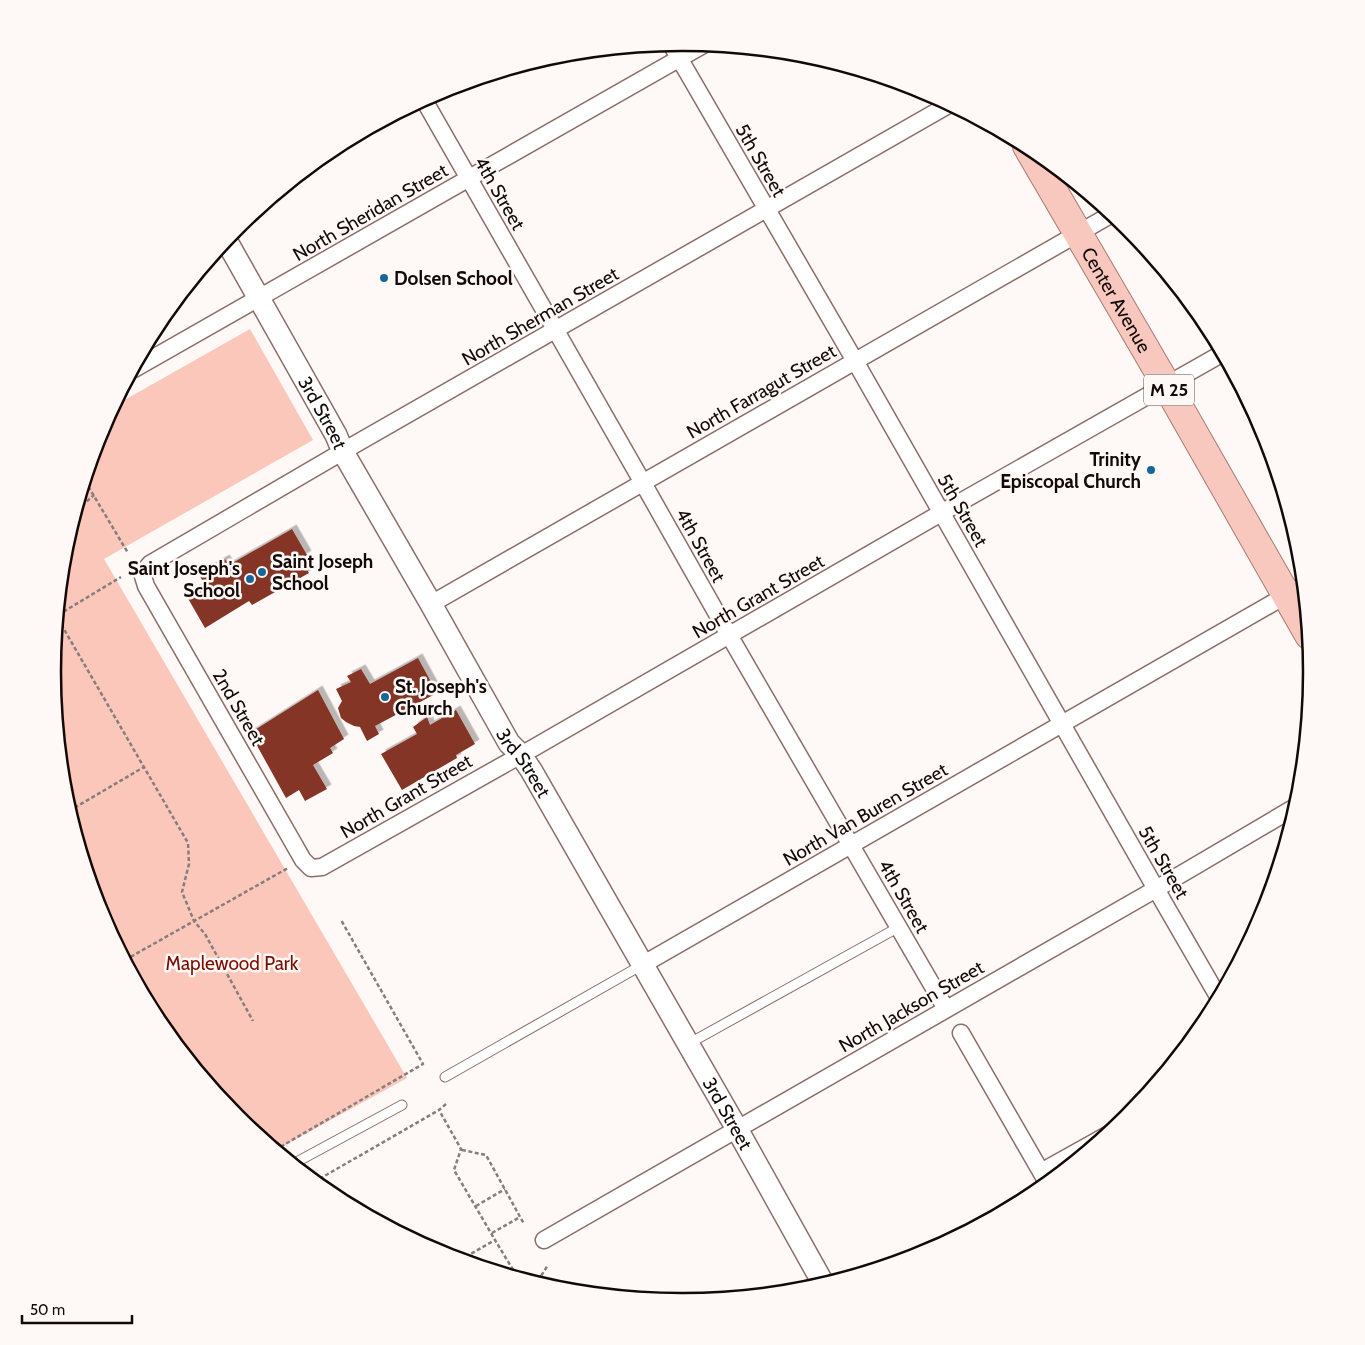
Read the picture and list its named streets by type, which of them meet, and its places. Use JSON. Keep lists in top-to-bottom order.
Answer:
{
  "streets": {
    "highway": ["Center Avenue", "M 25"],
    "street": [
      "5th Street",
      "4th Street",
      "North Sheridan Street",
      "North Sherman Street",
      "North Farragut Street",
      "3rd Street",
      "North Grant Street",
      "2nd Street",
      "North Van Buren Street",
      "North Jackson Street"
    ]
  },
  "crossings": [
    ["5th Street", "North Sheridan Street"],
    ["5th Street", "North Sherman Street"],
    ["5th Street", "North Farragut Street"],
    ["5th Street", "North Grant Street"],
    ["5th Street", "North Van Buren Street"],
    ["5th Street", "North Jackson Street"],
    ["4th Street", "North Sheridan Street"],
    ["4th Street", "North Sherman Street"],
    ["4th Street", "North Farragut Street"],
    ["4th Street", "North Grant Street"],
    ["4th Street", "North Van Buren Street"],
    ["4th Street", "North Jackson Street"],
    ["North Sheridan Street", "3rd Street"],
    ["Center Avenue", "North Farragut Street"],
    ["Center Avenue", "North Grant Street"],
    ["Center Avenue", "North Van Buren Street"],
    ["North Sherman Street", "3rd Street"],
    ["North Sherman Street", "2nd Street"],
    ["North Farragut Street", "3rd Street"],
    ["3rd Street", "North Grant Street"],
    ["3rd Street", "North Van Buren Street"],
    ["3rd Street", "North Jackson Street"],
    ["North Grant Street", "2nd Street"]
  ],
  "parks": ["Maplewood Park"],
  "places": [
    "Dolsen School",
    "Trinity Episcopal Church",
    "Saint Joseph School",
    "Saint Joseph's School",
    "St. Joseph's Church"
  ],
  "scale_bar": "50 m"
}
